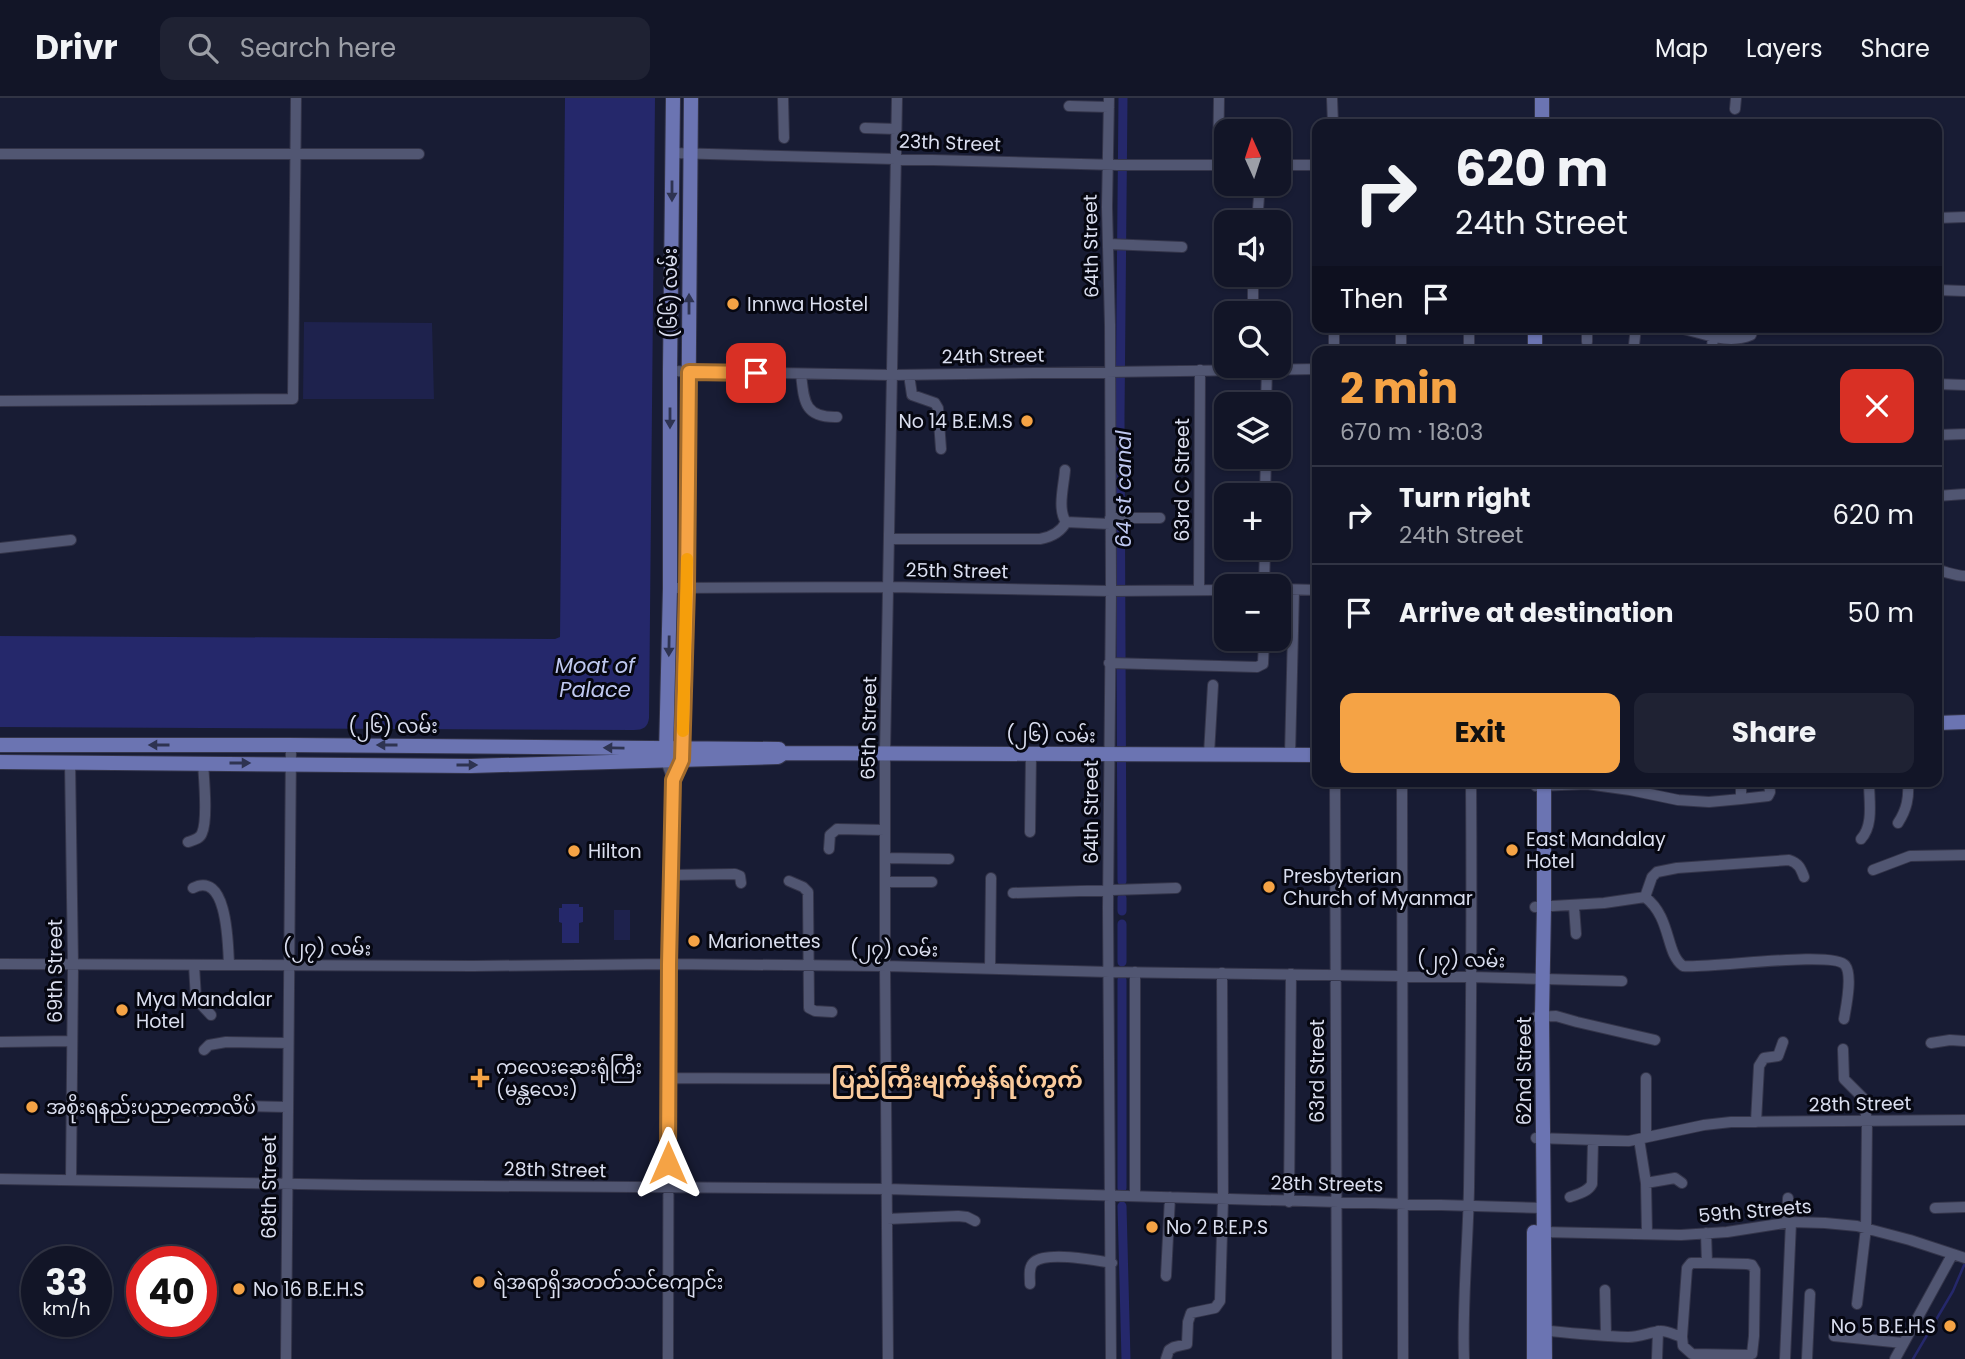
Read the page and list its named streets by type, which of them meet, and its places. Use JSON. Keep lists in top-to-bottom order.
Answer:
{
  "streets": {
    "main road": ["(၆၆) လမ်း", "(၂၆) လမ်း", "62nd Street"],
    "street": [
      "23th Street",
      "64th Street",
      "24th Street",
      "63rd C Street",
      "25th Street",
      "65th Street",
      "(၂၇) လမ်း",
      "69th Street",
      "63rd Street",
      "28th Street",
      "28th Streets",
      "68th Street",
      "59th Streets"
    ]
  },
  "crossings": [
    ["23th Street", "64th Street"],
    ["23th Street", "(၆၆) လမ်း"],
    ["23th Street", "65th Street"],
    ["64th Street", "24th Street"],
    ["64th Street", "25th Street"],
    ["64th Street", "(၂၆) လမ်း"],
    ["64th Street", "(၂၇) လမ်း"],
    ["64th Street", "28th Street"],
    ["64th Street", "28th Streets"],
    ["(၆၆) လမ်း", "24th Street"],
    ["(၆၆) လမ်း", "25th Street"],
    ["(၆၆) လမ်း", "(၂၆) လမ်း"],
    ["(၆၆) လမ်း", "(၂၇) လမ်း"],
    ["(၆၆) လမ်း", "28th Street"],
    ["24th Street", "63rd C Street"],
    ["24th Street", "65th Street"],
    ["63rd C Street", "25th Street"],
    ["25th Street", "65th Street"],
    ["(၂၆) လမ်း", "65th Street"],
    ["(၂၆) လမ်း", "69th Street"],
    ["(၂၆) လမ်း", "68th Street"],
    ["65th Street", "(၂၇) လမ်း"],
    ["65th Street", "28th Street"],
    ["(၂၇) လမ်း", "69th Street"],
    ["(၂၇) လမ်း", "63rd Street"],
    ["(၂၇) လမ်း", "62nd Street"],
    ["(၂၇) လမ်း", "68th Street"],
    ["69th Street", "28th Street"],
    ["63rd Street", "28th Streets"],
    ["62nd Street", "28th Street"],
    ["62nd Street", "28th Streets"],
    ["62nd Street", "59th Streets"],
    ["28th Street", "28th Streets"],
    ["28th Street", "68th Street"]
  ],
  "districts": ["ပြည်ကြီးမျက်မှန်ရပ်ကွက်"],
  "water": ["64 st canal", "Moat of Palace"],
  "places": {
    "other": [
      "Innwa Hostel",
      "No 14 B.E.M.S",
      "East Mandalay Hotel",
      "Hilton",
      "Presbyterian Church of Myanmar",
      "Marionettes",
      "Mya Mandalar Hotel",
      "အစိုးရနည်းပညာကောလိပ်",
      "No 2 B.E.P.S",
      "ရဲအရာရှိအတတ်သင်ကျောင်း",
      "No 16 B.E.H.S",
      "No 5 B.E.H.S"
    ],
    "health": ["ကလေးဆေးရုံကြီး (မန္တလေး)"]
  },
  "north": "top",
  "page": {
    "header": "Drivr",
    "search": "Search here",
    "nav": ["Map", "Layers", "Share"],
    "map_buttons": ["+", "−"],
    "turn": ["620 m", "24th Street"],
    "then": "Then",
    "heading": ["2 min", "670 m · 18:03"],
    "list": [
      {
        "name": "Turn right",
        "note": "24th Street",
        "value": "620 m"
      },
      {
        "name": "Arrive at destination",
        "value": "50 m"
      }
    ],
    "buttons": ["Exit", "Share"],
    "speed": "33 km/h",
    "limit": "40"
  }
}
